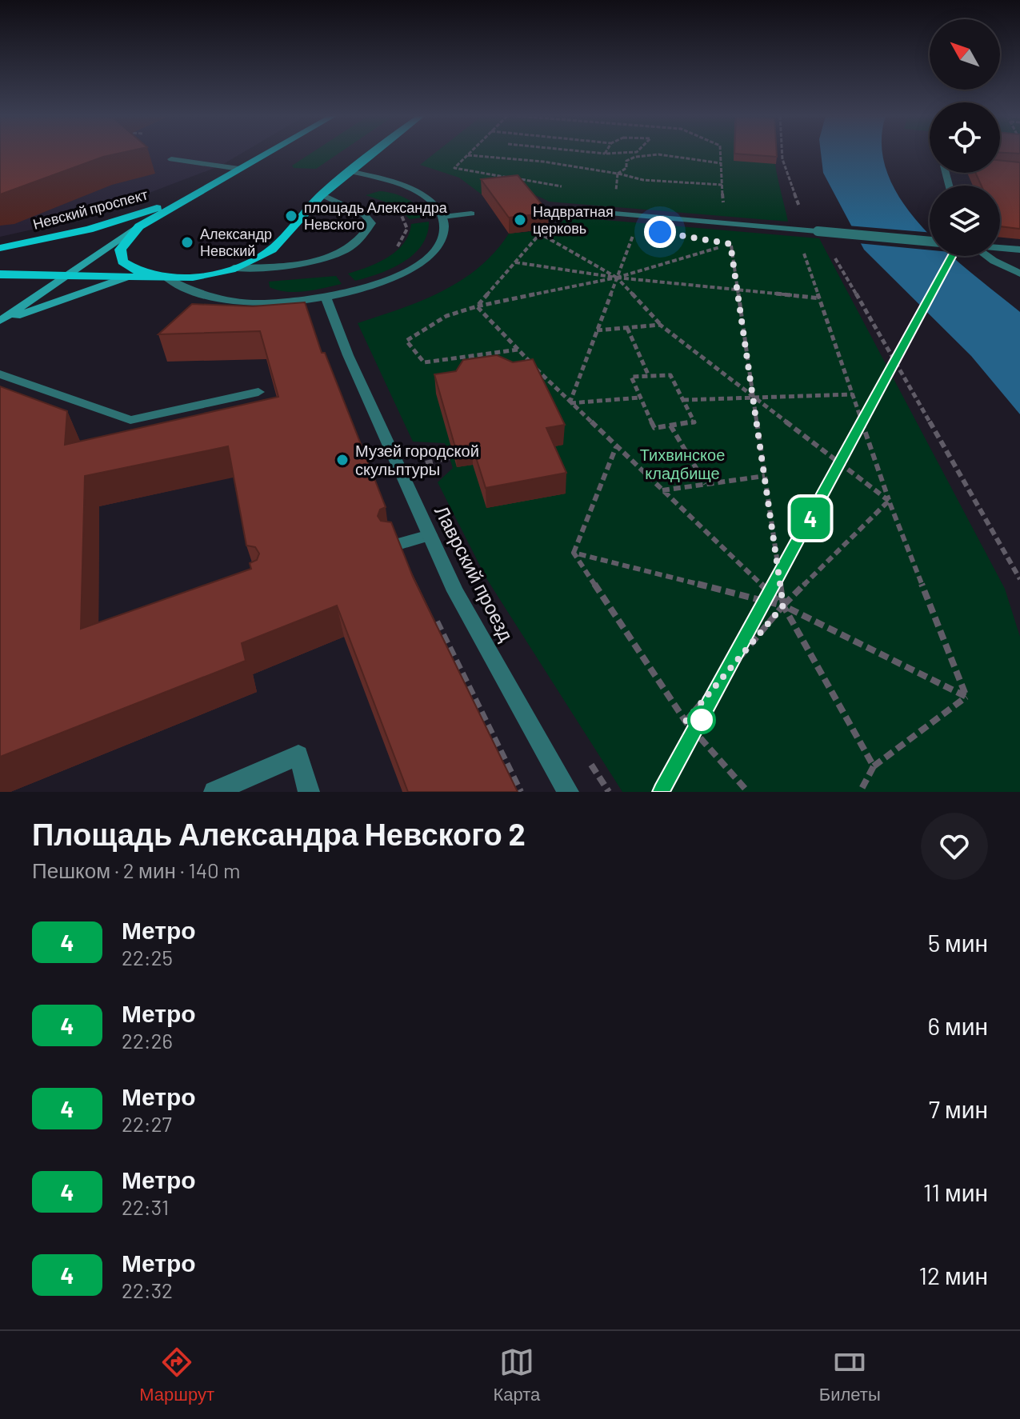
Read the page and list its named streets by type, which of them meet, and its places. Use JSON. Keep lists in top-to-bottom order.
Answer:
{
  "streets": {
    "main road": ["Невский проспект"],
    "street": ["Лаврский проезд"]
  },
  "parks": ["Тихвинское кладбище"],
  "places": [
    "площадь Александра Невского",
    "Надвратная церковь",
    "Александр Невский",
    "Музей городской скульптуры"
  ],
  "lines": ["metro line 4"],
  "north": "top left",
  "page": {
    "on_map": "4",
    "heading": ["Площадь Александра Невского 2", "Пешком · 2 мин · 140 m"],
    "list": [
      {
        "mark": "4",
        "name": "Метро",
        "note": "22:25",
        "value": "5 мин"
      },
      {
        "mark": "4",
        "name": "Метро",
        "note": "22:26",
        "value": "6 мин"
      },
      {
        "mark": "4",
        "name": "Метро",
        "note": "22:27",
        "value": "7 мин"
      },
      {
        "mark": "4",
        "name": "Метро",
        "note": "22:31",
        "value": "11 мин"
      },
      {
        "mark": "4",
        "name": "Метро",
        "note": "22:32",
        "value": "12 мин"
      }
    ],
    "tabs": ["Маршрут", "Карта", "Билеты"]
  }
}
